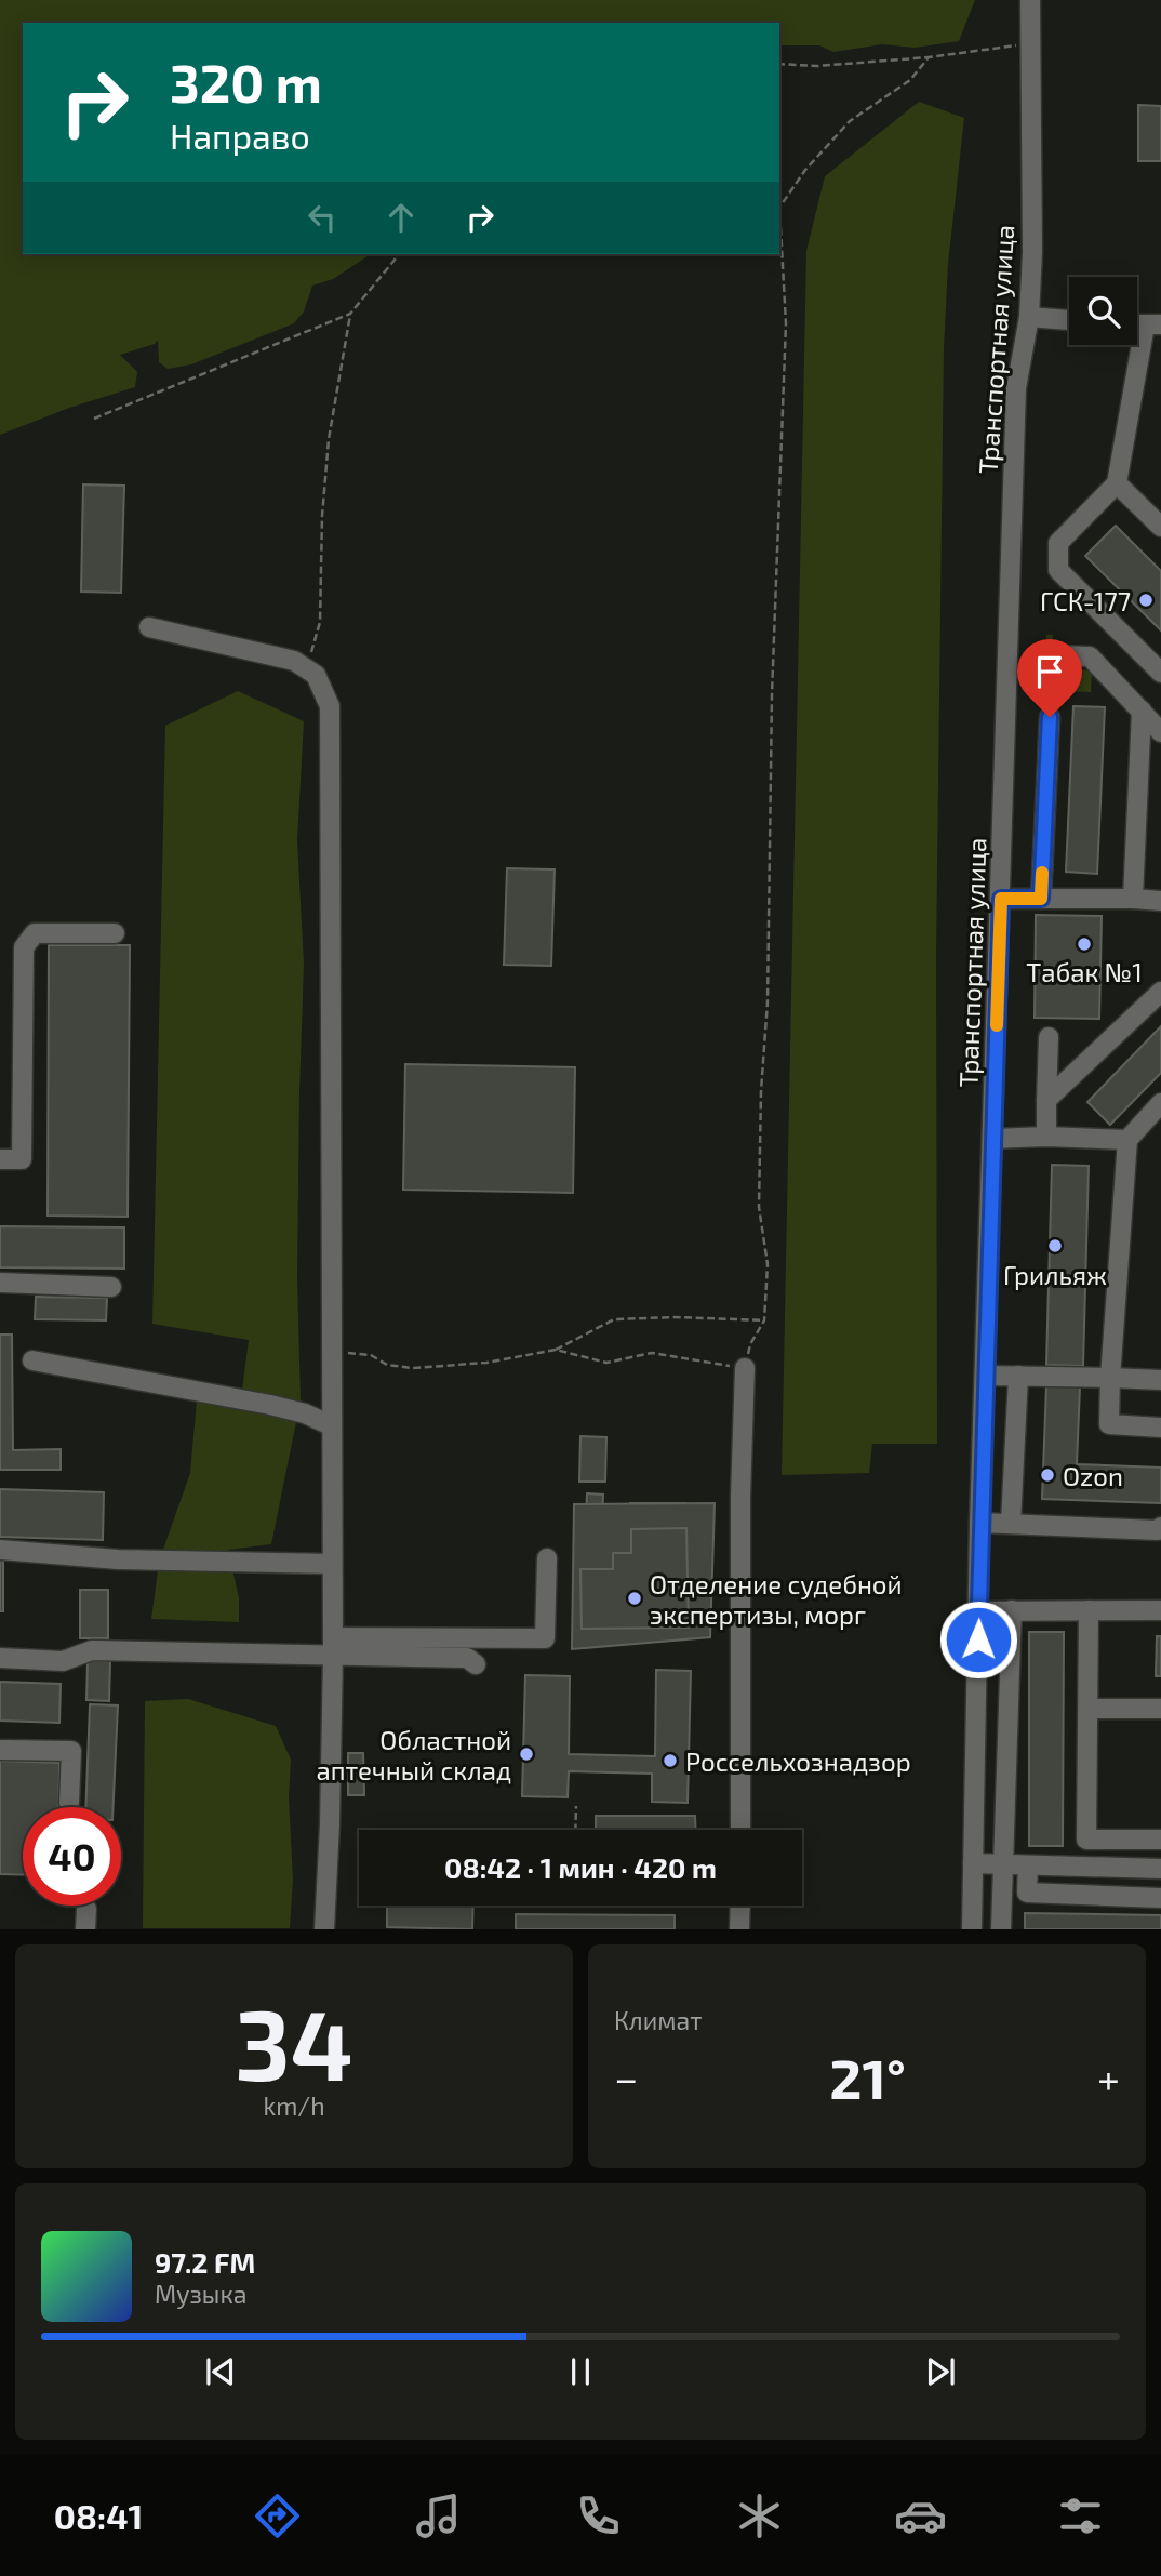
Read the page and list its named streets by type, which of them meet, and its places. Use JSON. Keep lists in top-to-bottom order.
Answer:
{
  "streets": {
    "street": ["Транспортная улица"]
  },
  "places": [
    "ГСК-177",
    "Табак №1",
    "Грильяж",
    "Ozon",
    "Отделение судебной экспертизы, морг",
    "Областной аптечный склад",
    "Россельхознадзор"
  ],
  "page": {
    "turn": ["320 m", "Направо"],
    "limit": "40",
    "trip": "08:42 · 1 мин · 420 m",
    "tile": [
      ["34", "km/h"],
      "Климат"
    ],
    "heat": ["−", "21°", "+"],
    "song": ["97.2 FM", "Музыка"],
    "tabs": "08:41"
  }
}
